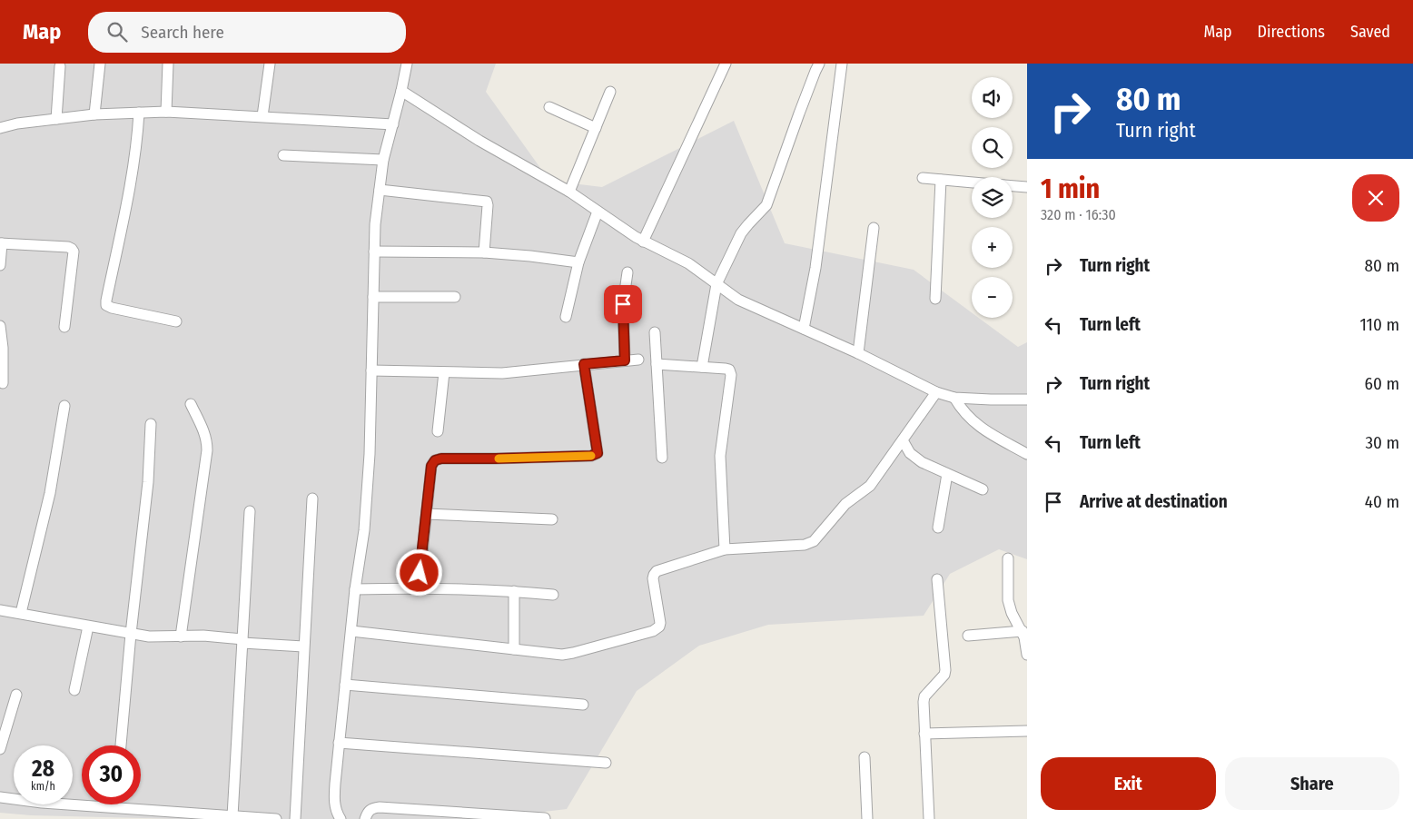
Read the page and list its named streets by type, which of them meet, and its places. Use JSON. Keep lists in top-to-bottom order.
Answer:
{
  "page": {
    "header": "Map",
    "search": "Search here",
    "nav": ["Map", "Directions", "Saved"],
    "turn": ["80 m", "Turn right"],
    "map_buttons": ["+", "−"],
    "heading": ["1 min", "320 m · 16:30"],
    "list": [
      {
        "name": "Turn right",
        "value": "80 m"
      },
      {
        "name": "Turn left",
        "value": "110 m"
      },
      {
        "name": "Turn right",
        "value": "60 m"
      },
      {
        "name": "Turn left",
        "value": "30 m"
      },
      {
        "name": "Arrive at destination",
        "value": "40 m"
      }
    ],
    "speed": "28 km/h",
    "limit": "30",
    "buttons": ["Exit", "Share"]
  }
}
